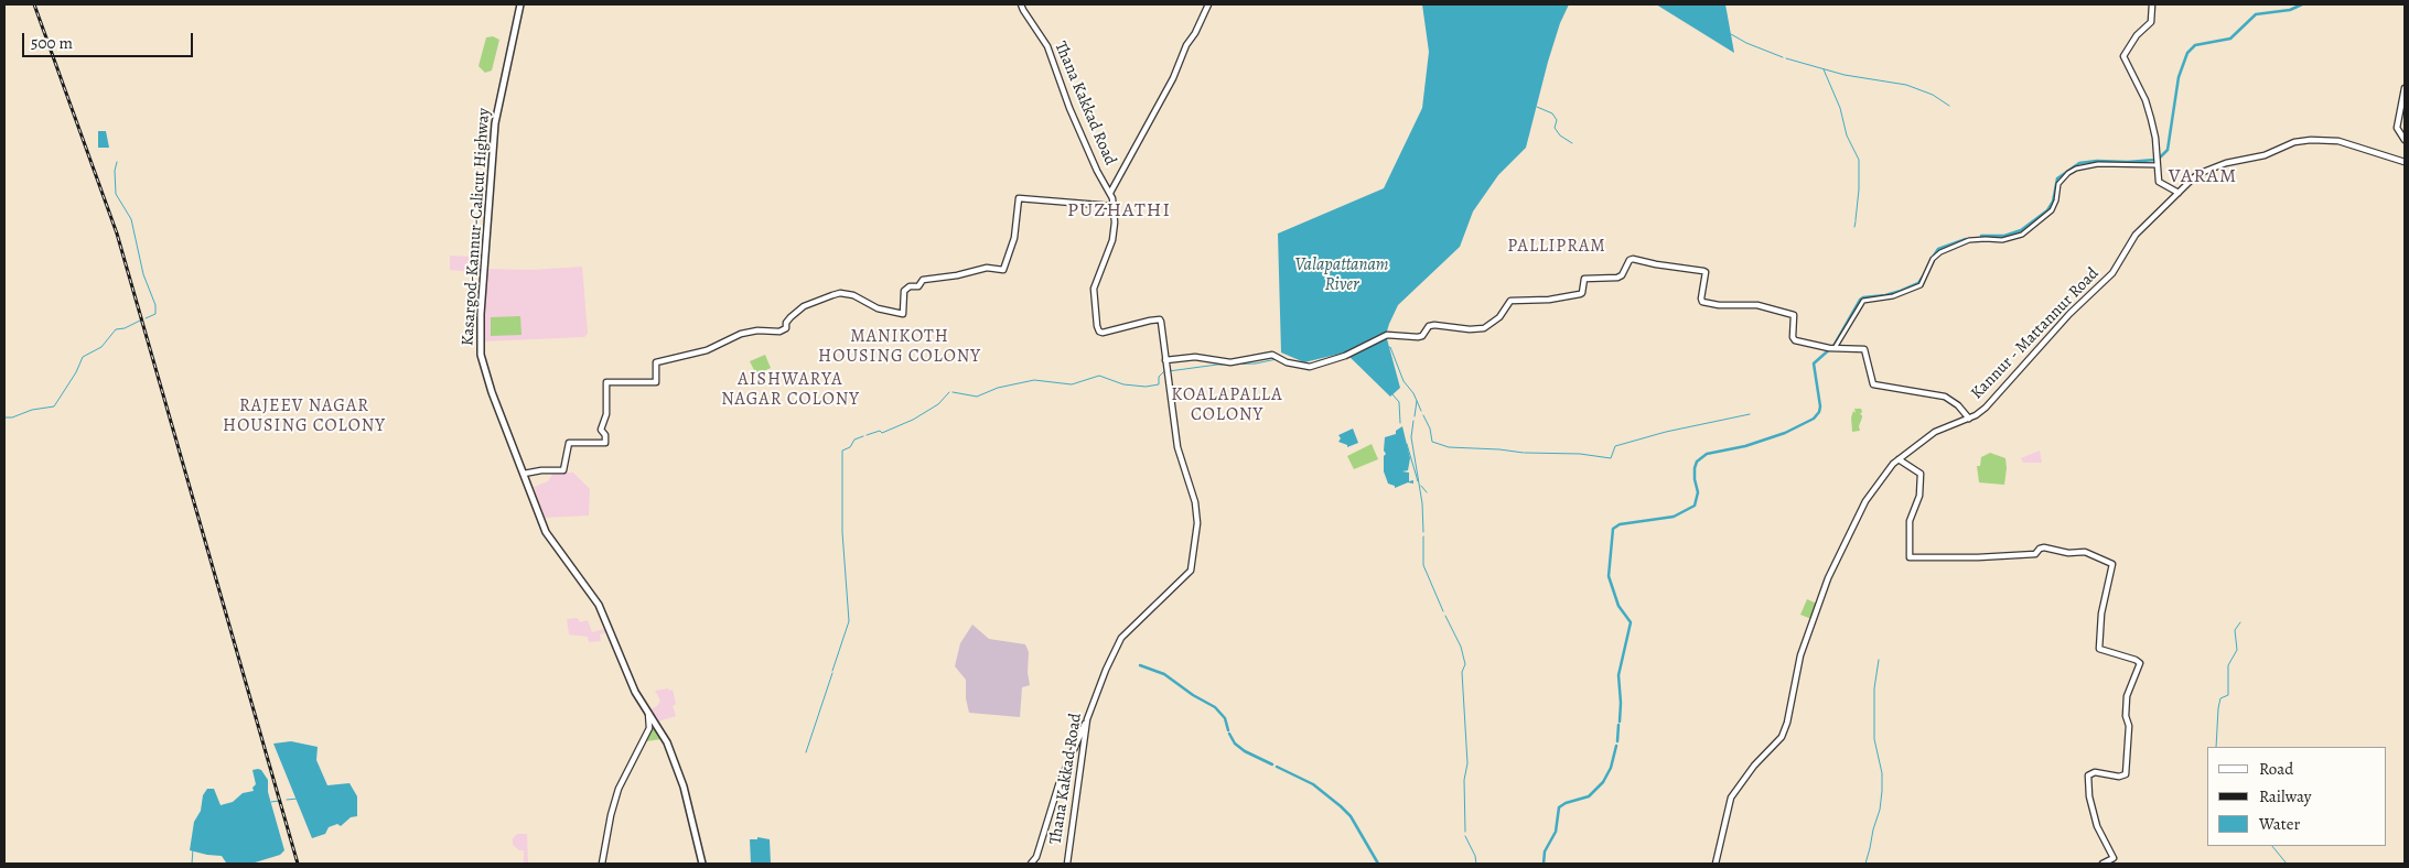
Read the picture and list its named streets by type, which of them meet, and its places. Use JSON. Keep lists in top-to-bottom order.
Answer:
{
  "streets": {
    "highway": ["Kasargod-Kannur-Calicut Highway"],
    "main road": ["Thana Kakkad Road", "Kannur - Mattannur Road"]
  },
  "districts": [
    "VARAM",
    "PUZHATHI",
    "PALLIPRAM",
    "MANIKOTH HOUSING COLONY",
    "AISHWARYA NAGAR COLONY",
    "KOALAPALLA COLONY",
    "RAJEEV NAGAR HOUSING COLONY"
  ],
  "water": ["Valapattanam River"],
  "legend": ["Road", "Railway", "Water"],
  "scale_bar": "500 m"
}
